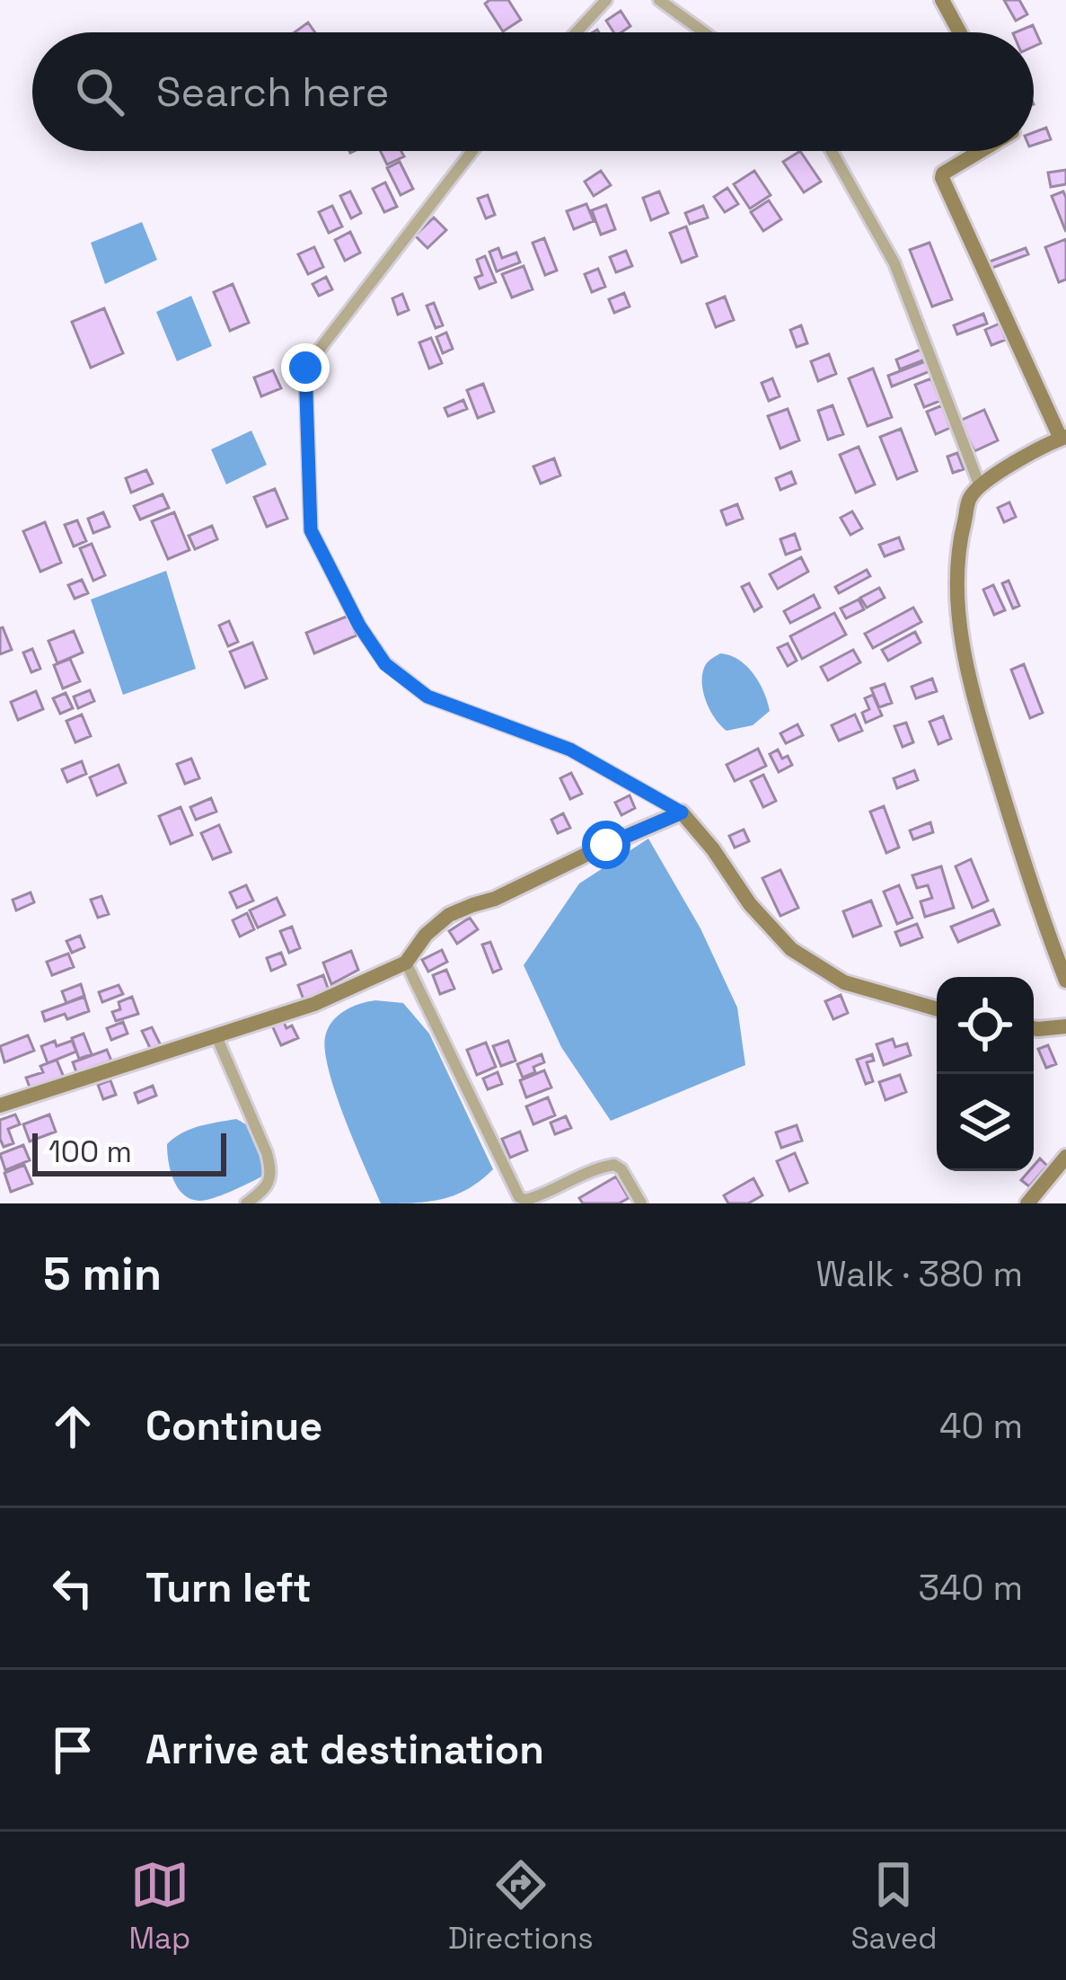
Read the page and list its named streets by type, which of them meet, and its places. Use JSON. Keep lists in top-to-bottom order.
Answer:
{
  "scale_bar": "100 m",
  "page": {
    "search": "Search here",
    "scale": "100 m",
    "heading": ["5 min", "Walk · 380 m"],
    "list": [
      ["Continue", "40 m"],
      ["Turn left", "340 m"],
      "Arrive at destination"
    ],
    "nav": ["Map", "Directions", "Saved"]
  }
}
